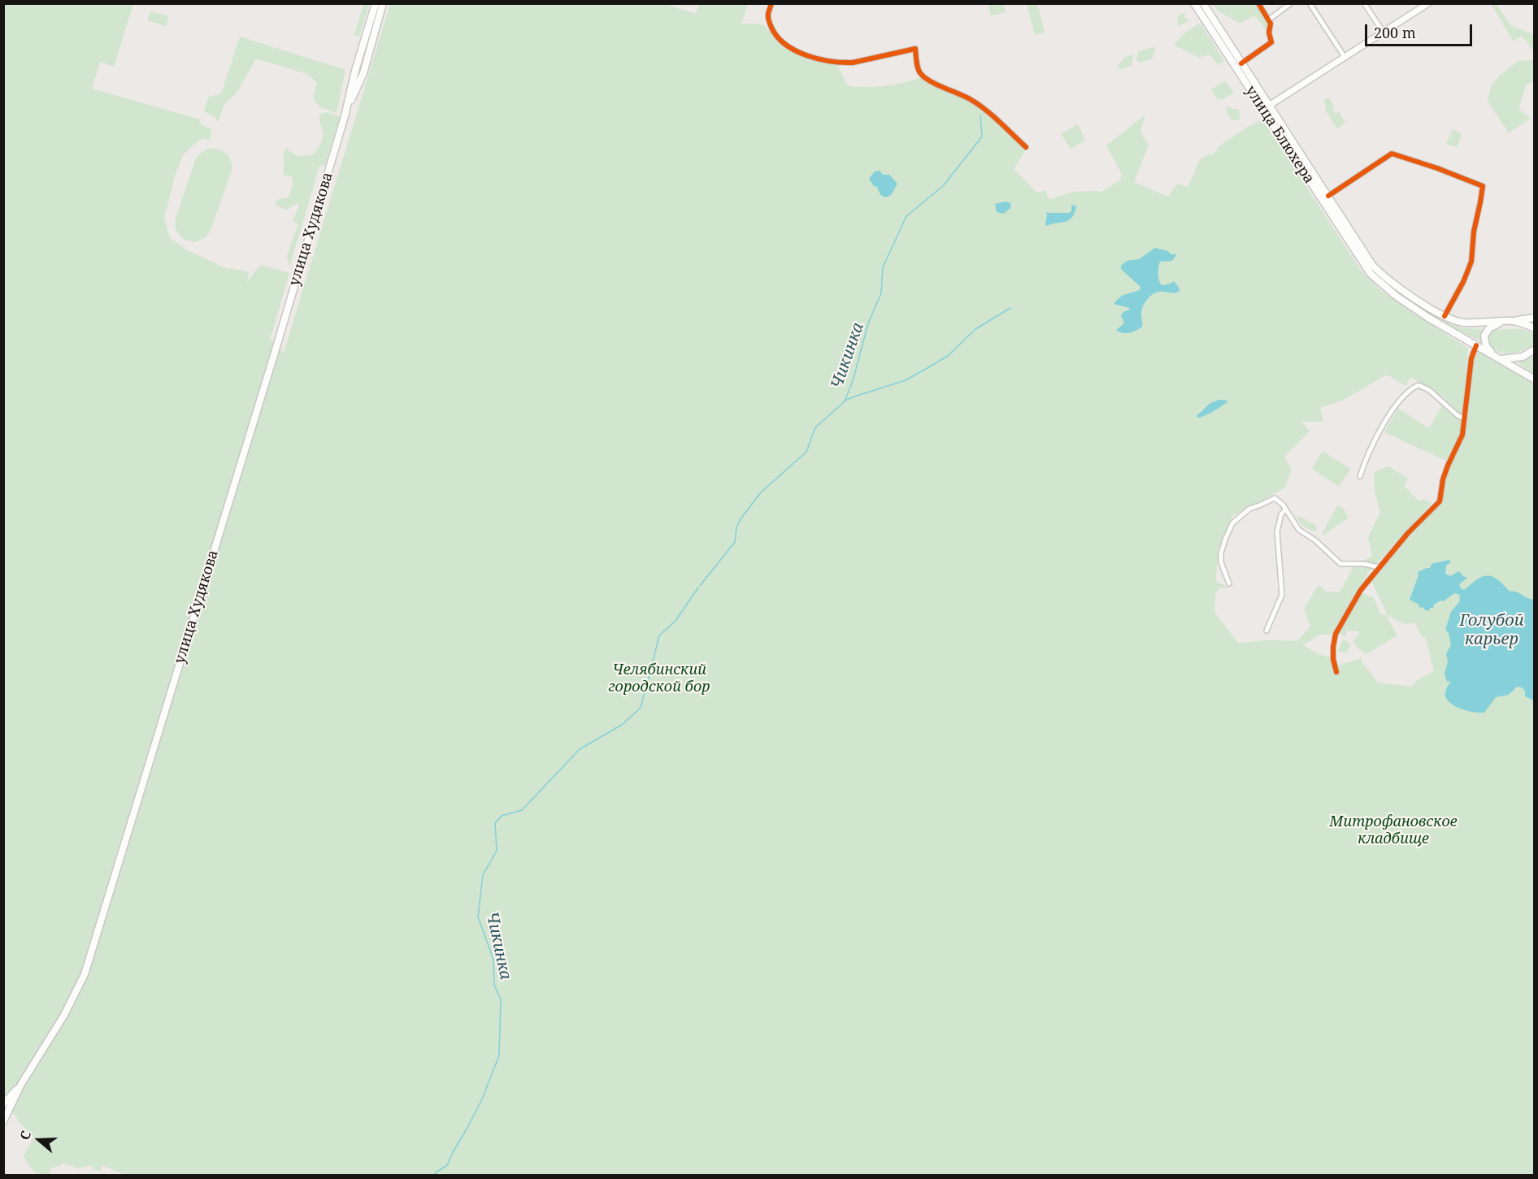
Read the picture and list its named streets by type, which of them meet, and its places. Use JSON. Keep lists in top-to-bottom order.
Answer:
{
  "streets": {
    "main road": ["улица Блюхера", "улица Худякова"]
  },
  "water": ["Чикинка", "Голубой карьер"],
  "parks": ["Челябинский городской бор", "Митрофановское кладбище"],
  "scale_bar": "200 m",
  "north": "left"
}
